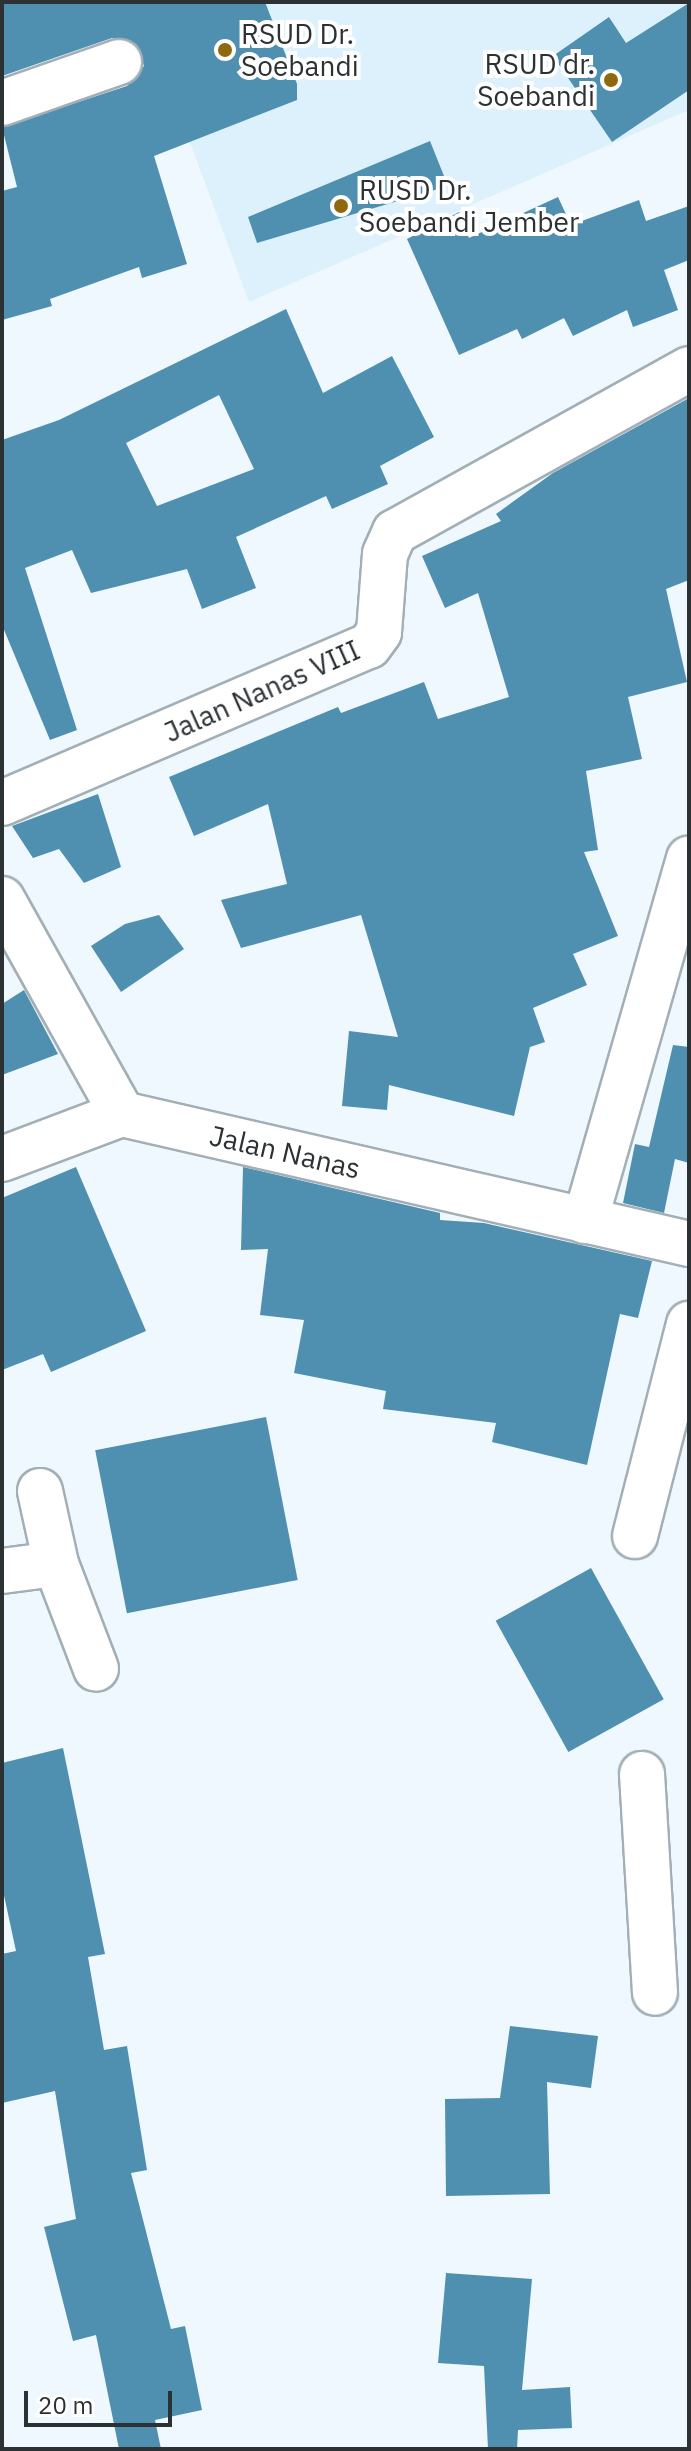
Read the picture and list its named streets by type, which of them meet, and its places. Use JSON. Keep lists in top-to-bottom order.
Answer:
{
  "streets": {
    "street": ["Jalan Nanas VIII", "Jalan Nanas"]
  },
  "places": ["RSUD Dr. Soebandi", "RSUD dr. Soebandi", "RUSD Dr. Soebandi Jember"],
  "scale_bar": "20 m"
}
